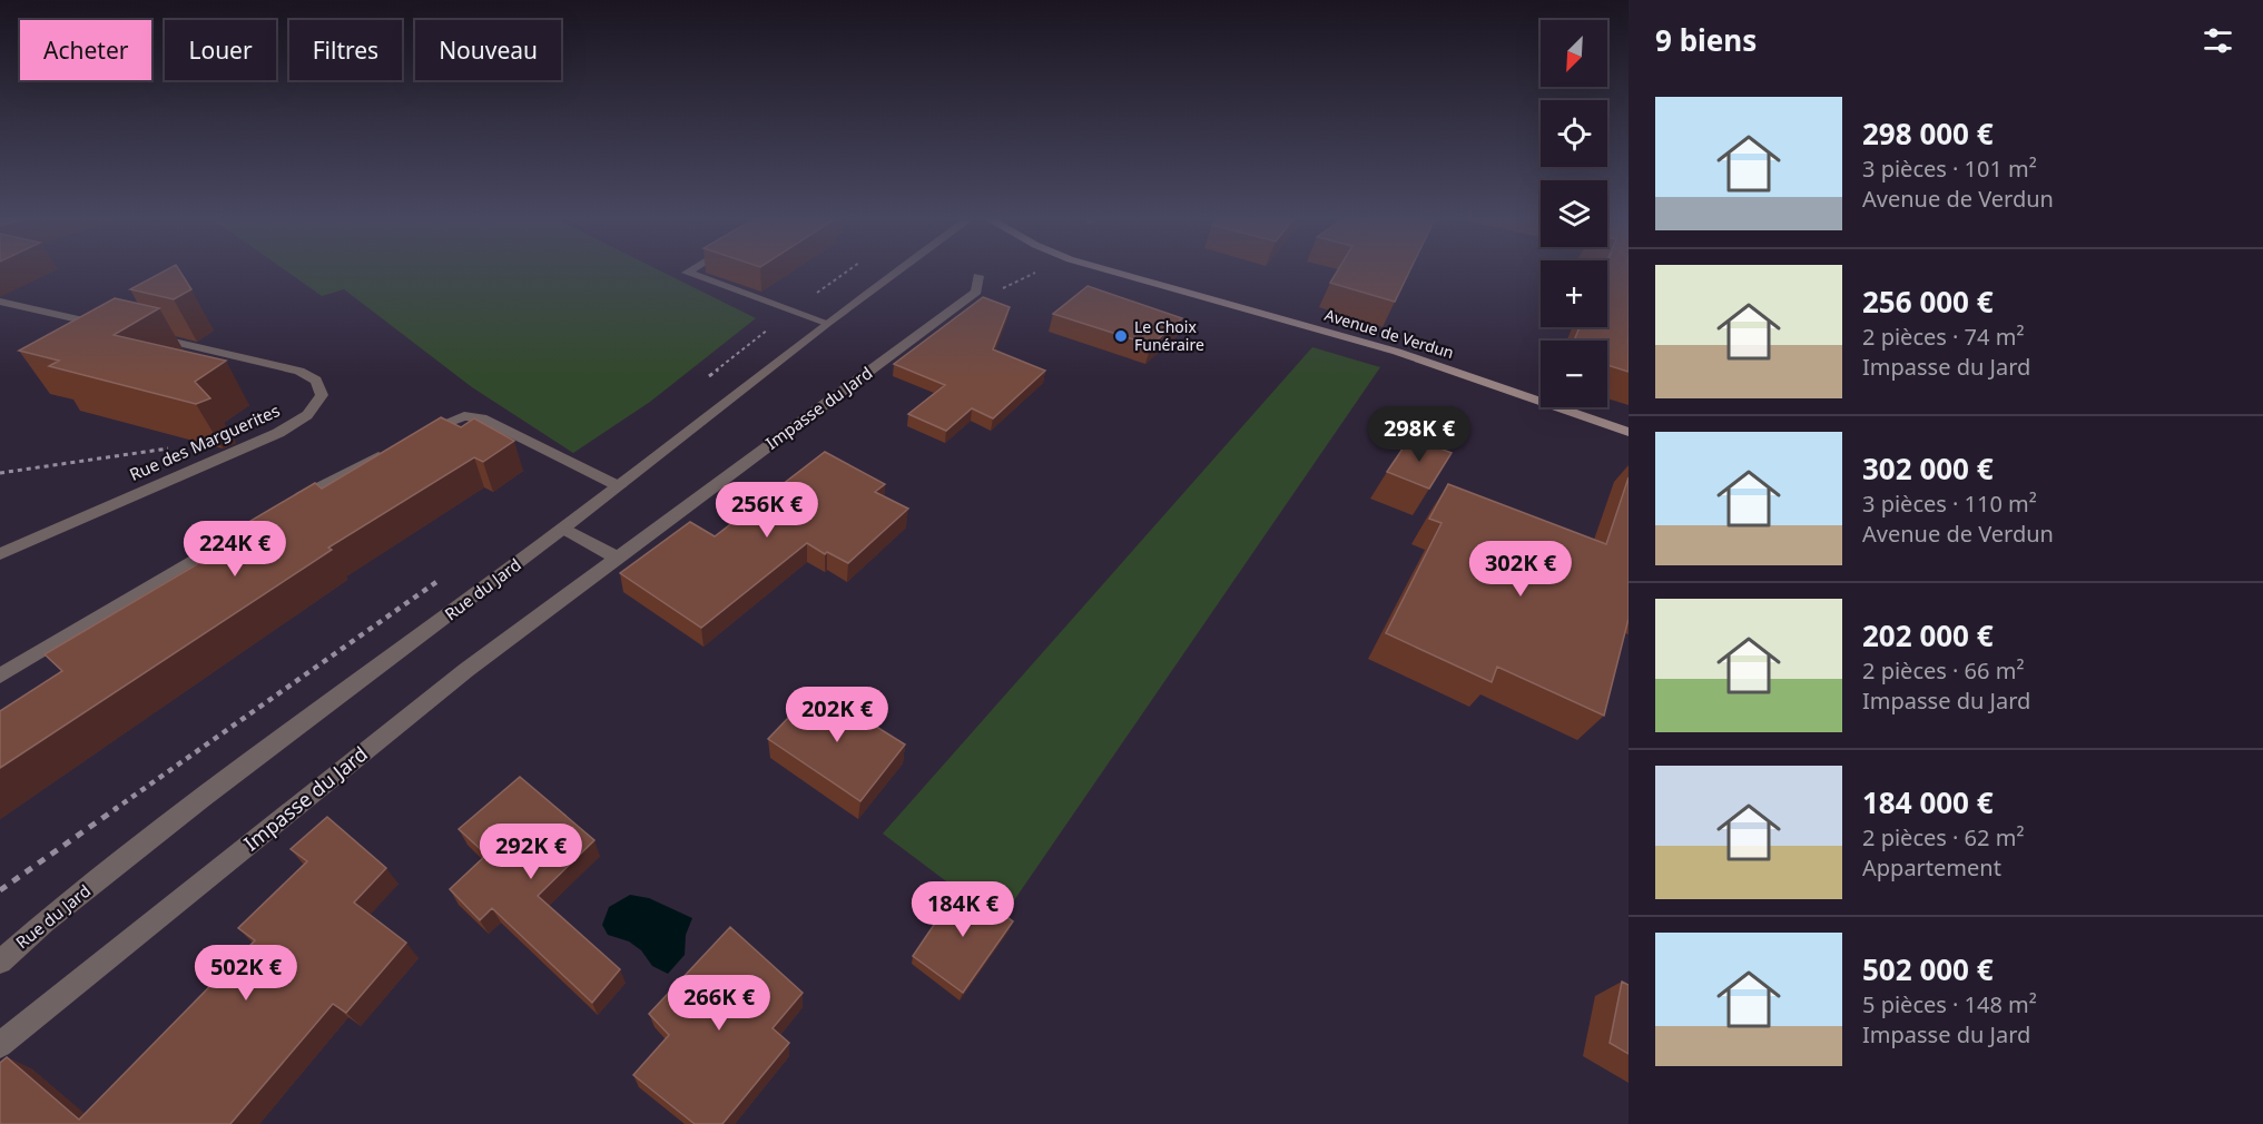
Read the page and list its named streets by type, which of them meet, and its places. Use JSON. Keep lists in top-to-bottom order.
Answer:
{
  "streets": {
    "main road": ["Avenue de Verdun"],
    "street": ["Impasse du Jard", "Rue des Marguerites", "Rue du Jard"]
  },
  "places": ["Le Choix Funéraire"],
  "north": "bottom left",
  "page": {
    "heading": "9 biens",
    "map_buttons": ["+", "−"],
    "chip": [
      "Acheter",
      "Louer",
      "Filtres",
      "Nouveau"
    ],
    "list": [
      {
        "name": "298 000 €",
        "note": "3 pièces · 101 m² · Avenue de Verdun"
      },
      {
        "name": "256 000 €",
        "note": "2 pièces · 74 m² · Impasse du Jard"
      },
      {
        "name": "302 000 €",
        "note": "3 pièces · 110 m² · Avenue de Verdun"
      },
      {
        "name": "202 000 €",
        "note": "2 pièces · 66 m² · Impasse du Jard"
      },
      {
        "name": "184 000 €",
        "note": "2 pièces · 62 m² · Appartement"
      },
      {
        "name": "502 000 €",
        "note": "5 pièces · 148 m² · Impasse du Jard"
      }
    ],
    "price": [
      "298K €",
      "256K €",
      "224K €",
      "302K €",
      "202K €",
      "292K €",
      "184K €",
      "502K €",
      "266K €"
    ]
  }
}
